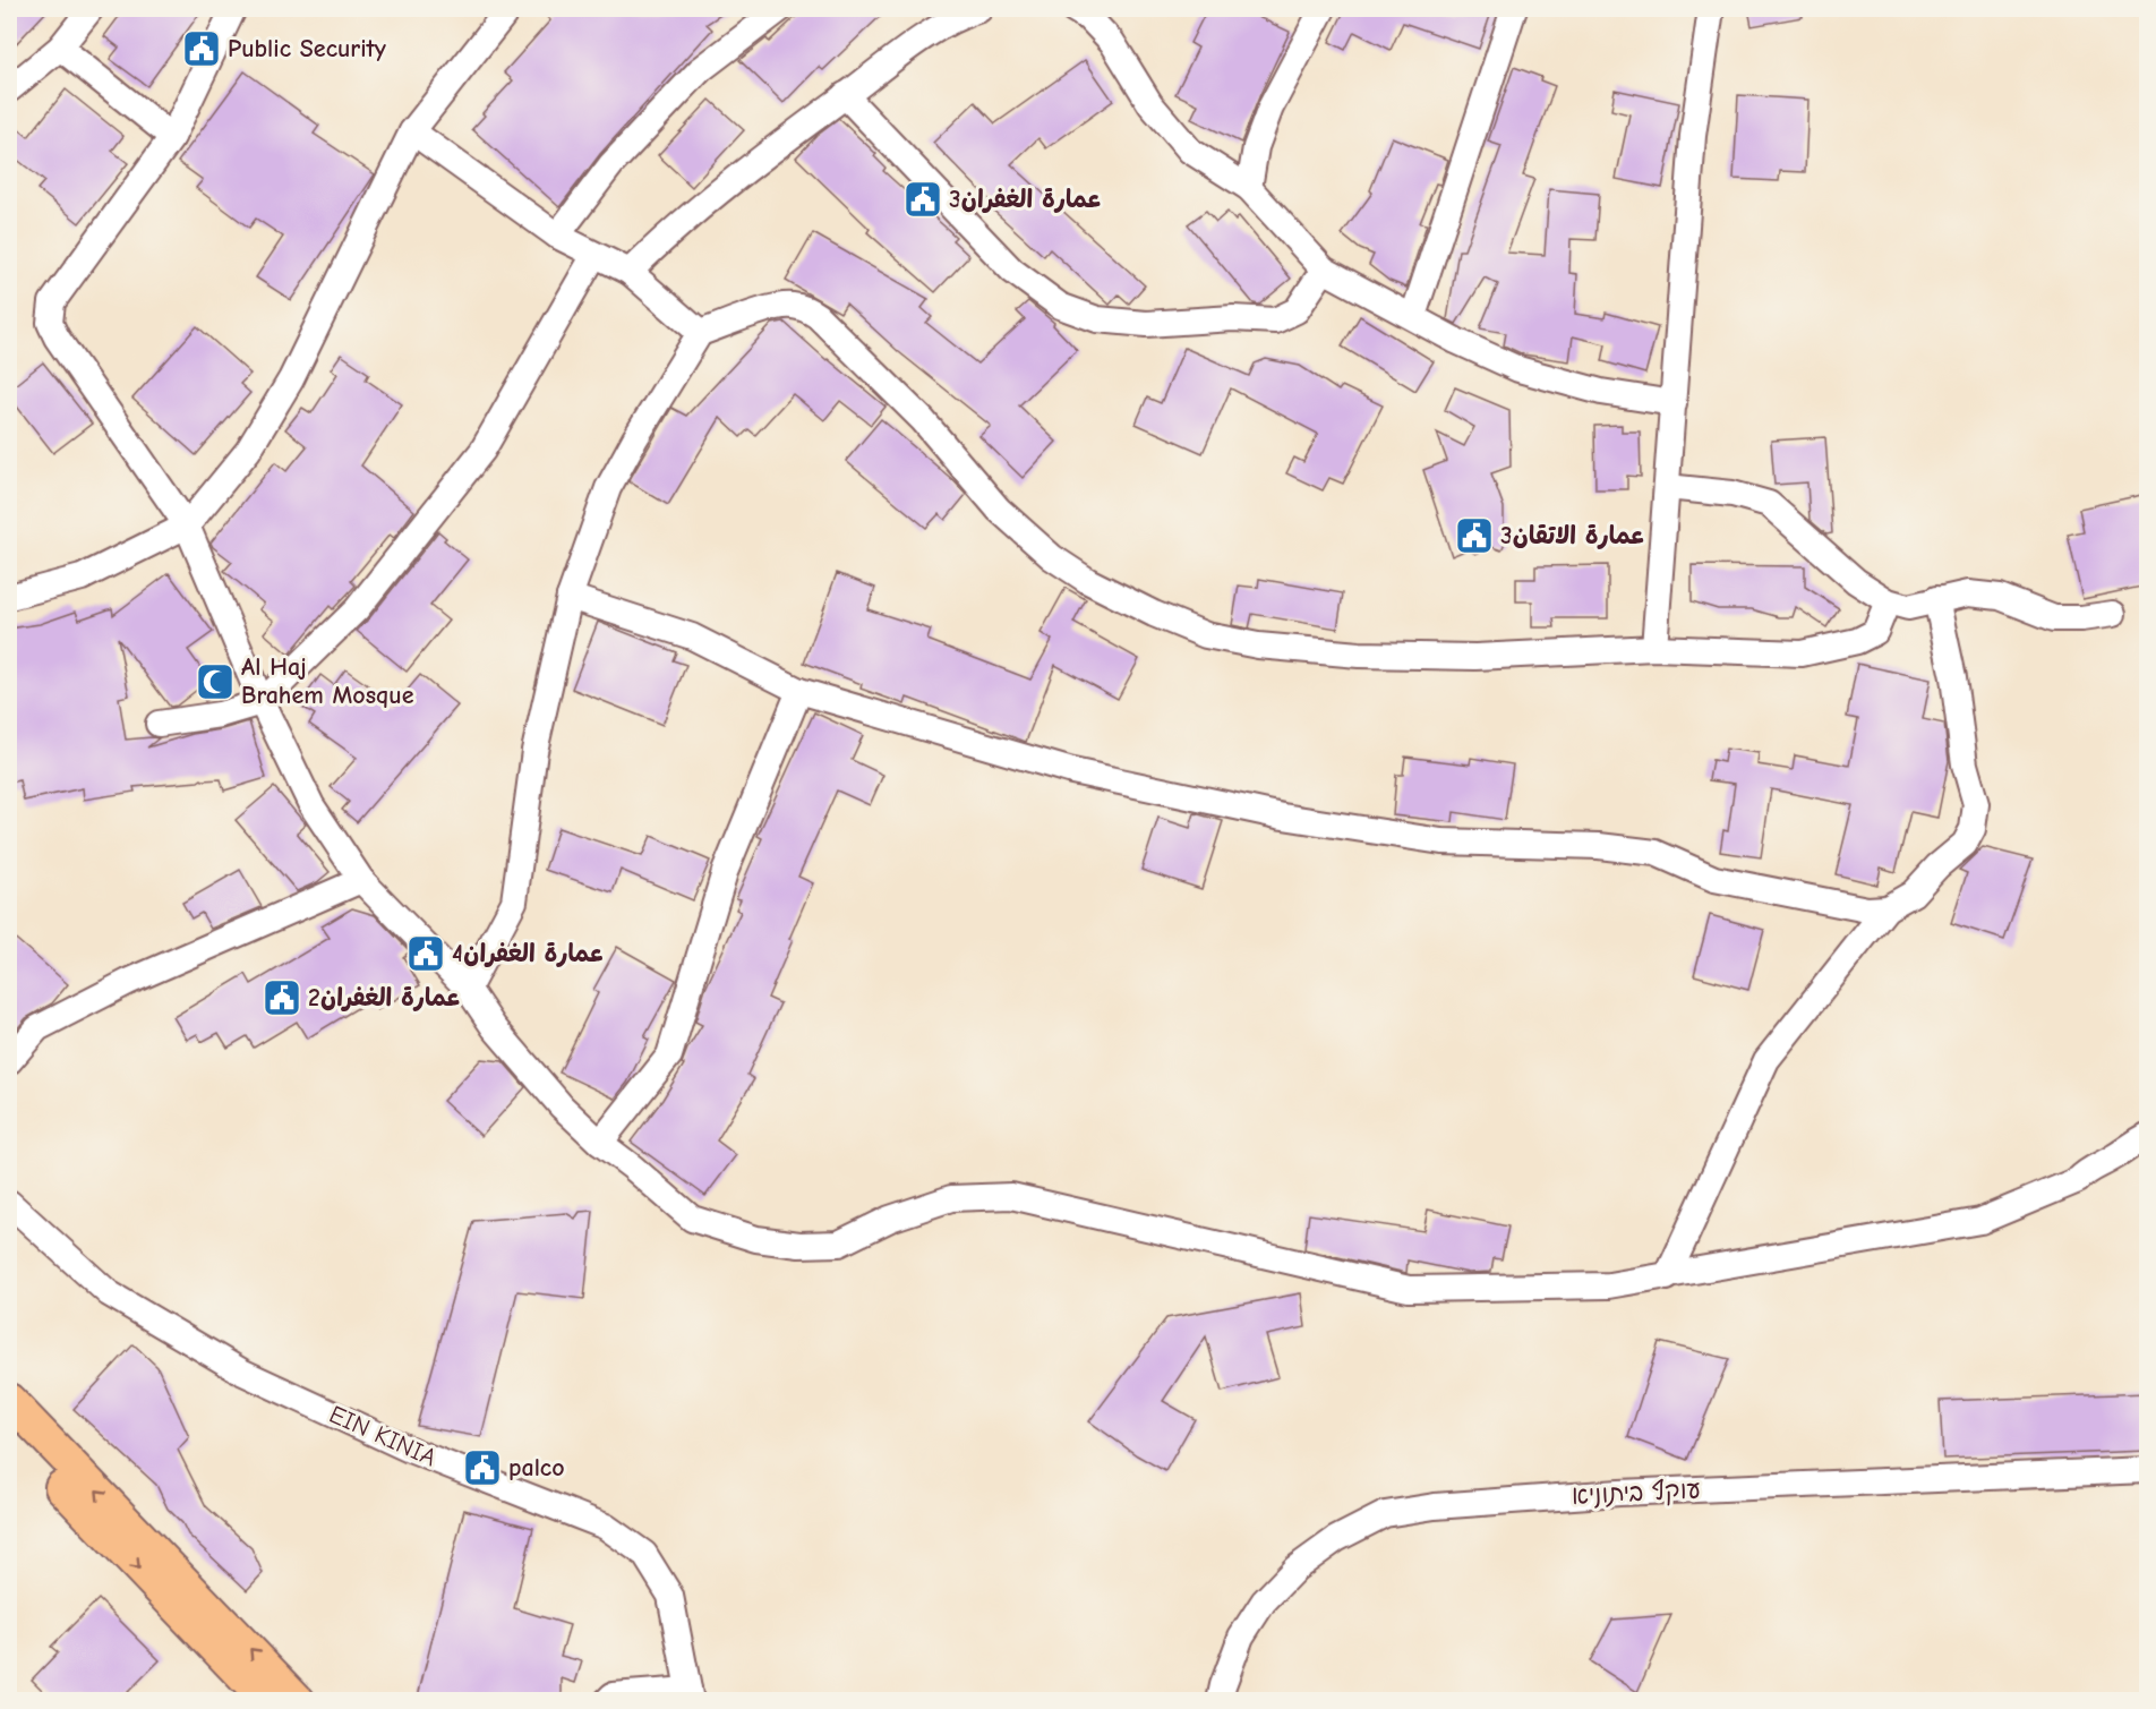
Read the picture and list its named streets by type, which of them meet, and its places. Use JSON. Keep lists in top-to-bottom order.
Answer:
{
  "streets": {
    "street": ["EIN KINIA", "עוקף ביתוניא"]
  },
  "places": {
    "public building": [
      "Public Security",
      "عمارة الغفران3",
      "عمارة الاتقان3",
      "عمارة الغفران4",
      "عمارة الغفران2",
      "palco"
    ],
    "mosque": ["Al Haj Brahem Mosque"]
  }
}
